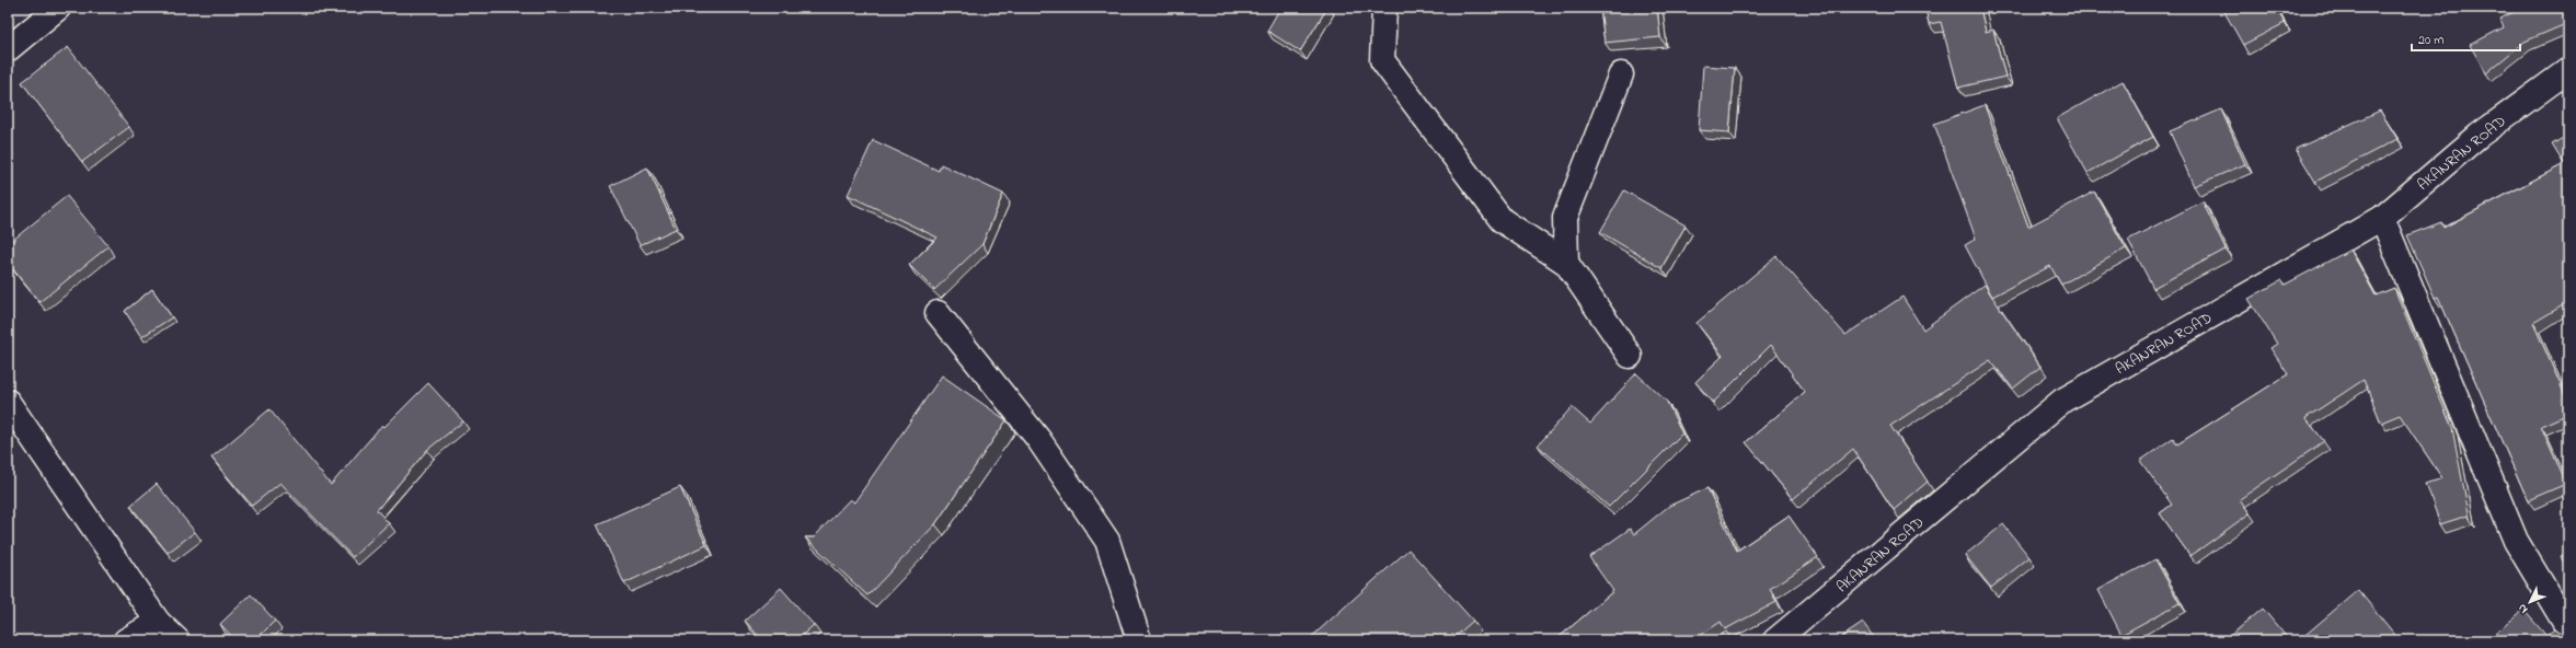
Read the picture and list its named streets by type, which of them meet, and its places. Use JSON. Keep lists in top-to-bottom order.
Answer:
{
  "streets": {
    "street": ["AKANRAN ROAD"]
  },
  "scale_bar": "20 m",
  "north": "bottom left"
}
